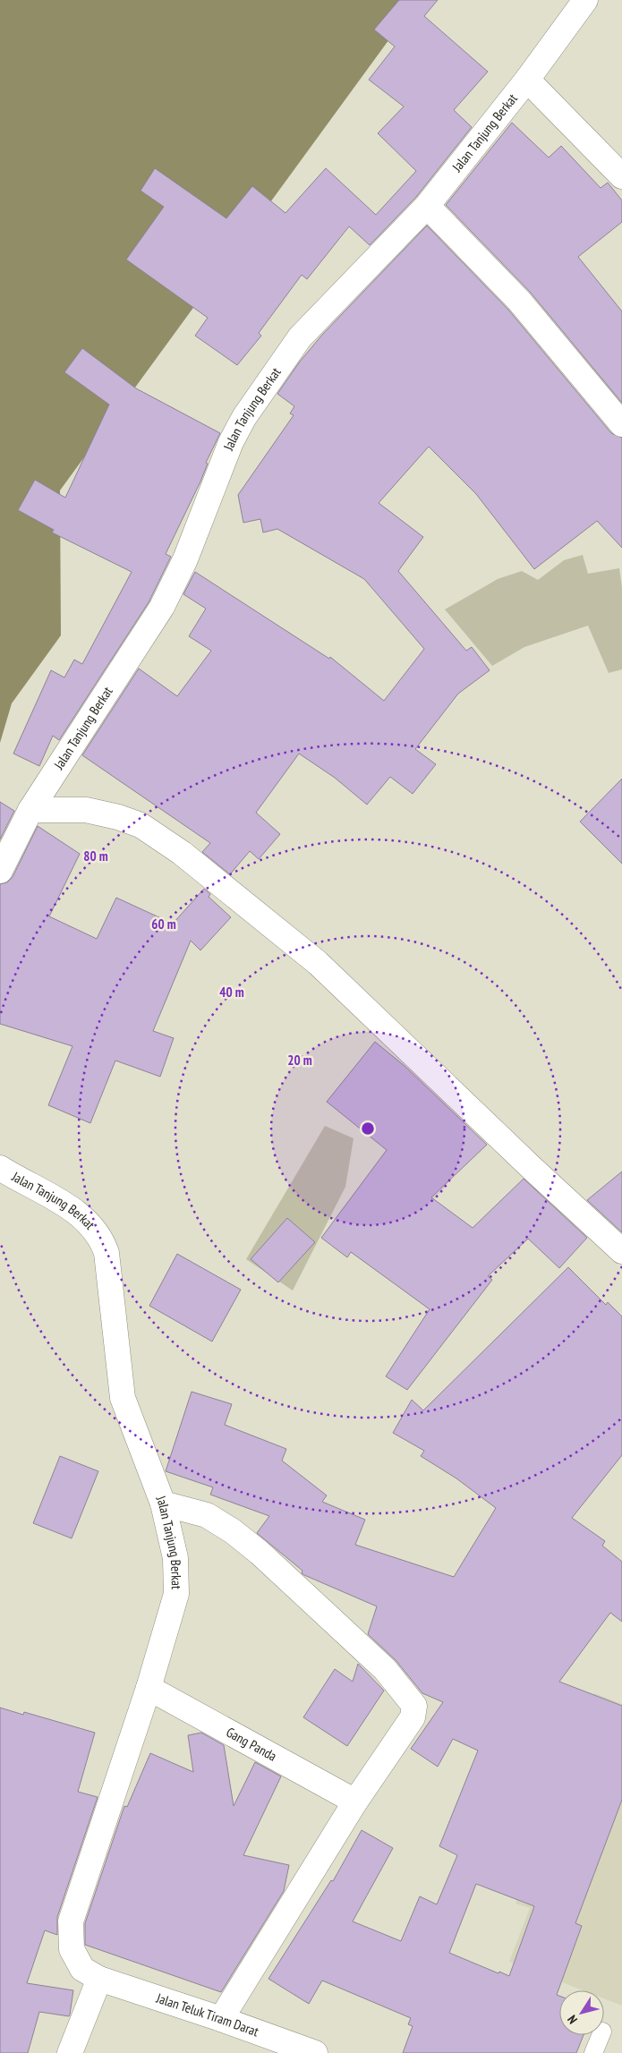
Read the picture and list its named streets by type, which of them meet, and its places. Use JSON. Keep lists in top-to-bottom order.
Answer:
{
  "streets": {
    "street": ["Jalan Tanjung Berkat", "Gang Panda", "Jalan Teluk Tiram Darat"]
  },
  "crossings": [
    ["Jalan Tanjung Berkat", "Gang Panda"],
    ["Jalan Tanjung Berkat", "Jalan Teluk Tiram Darat"]
  ],
  "north": "bottom left",
  "rings": [
    "80 m",
    "60 m",
    "40 m",
    "20 m"
  ]
}
